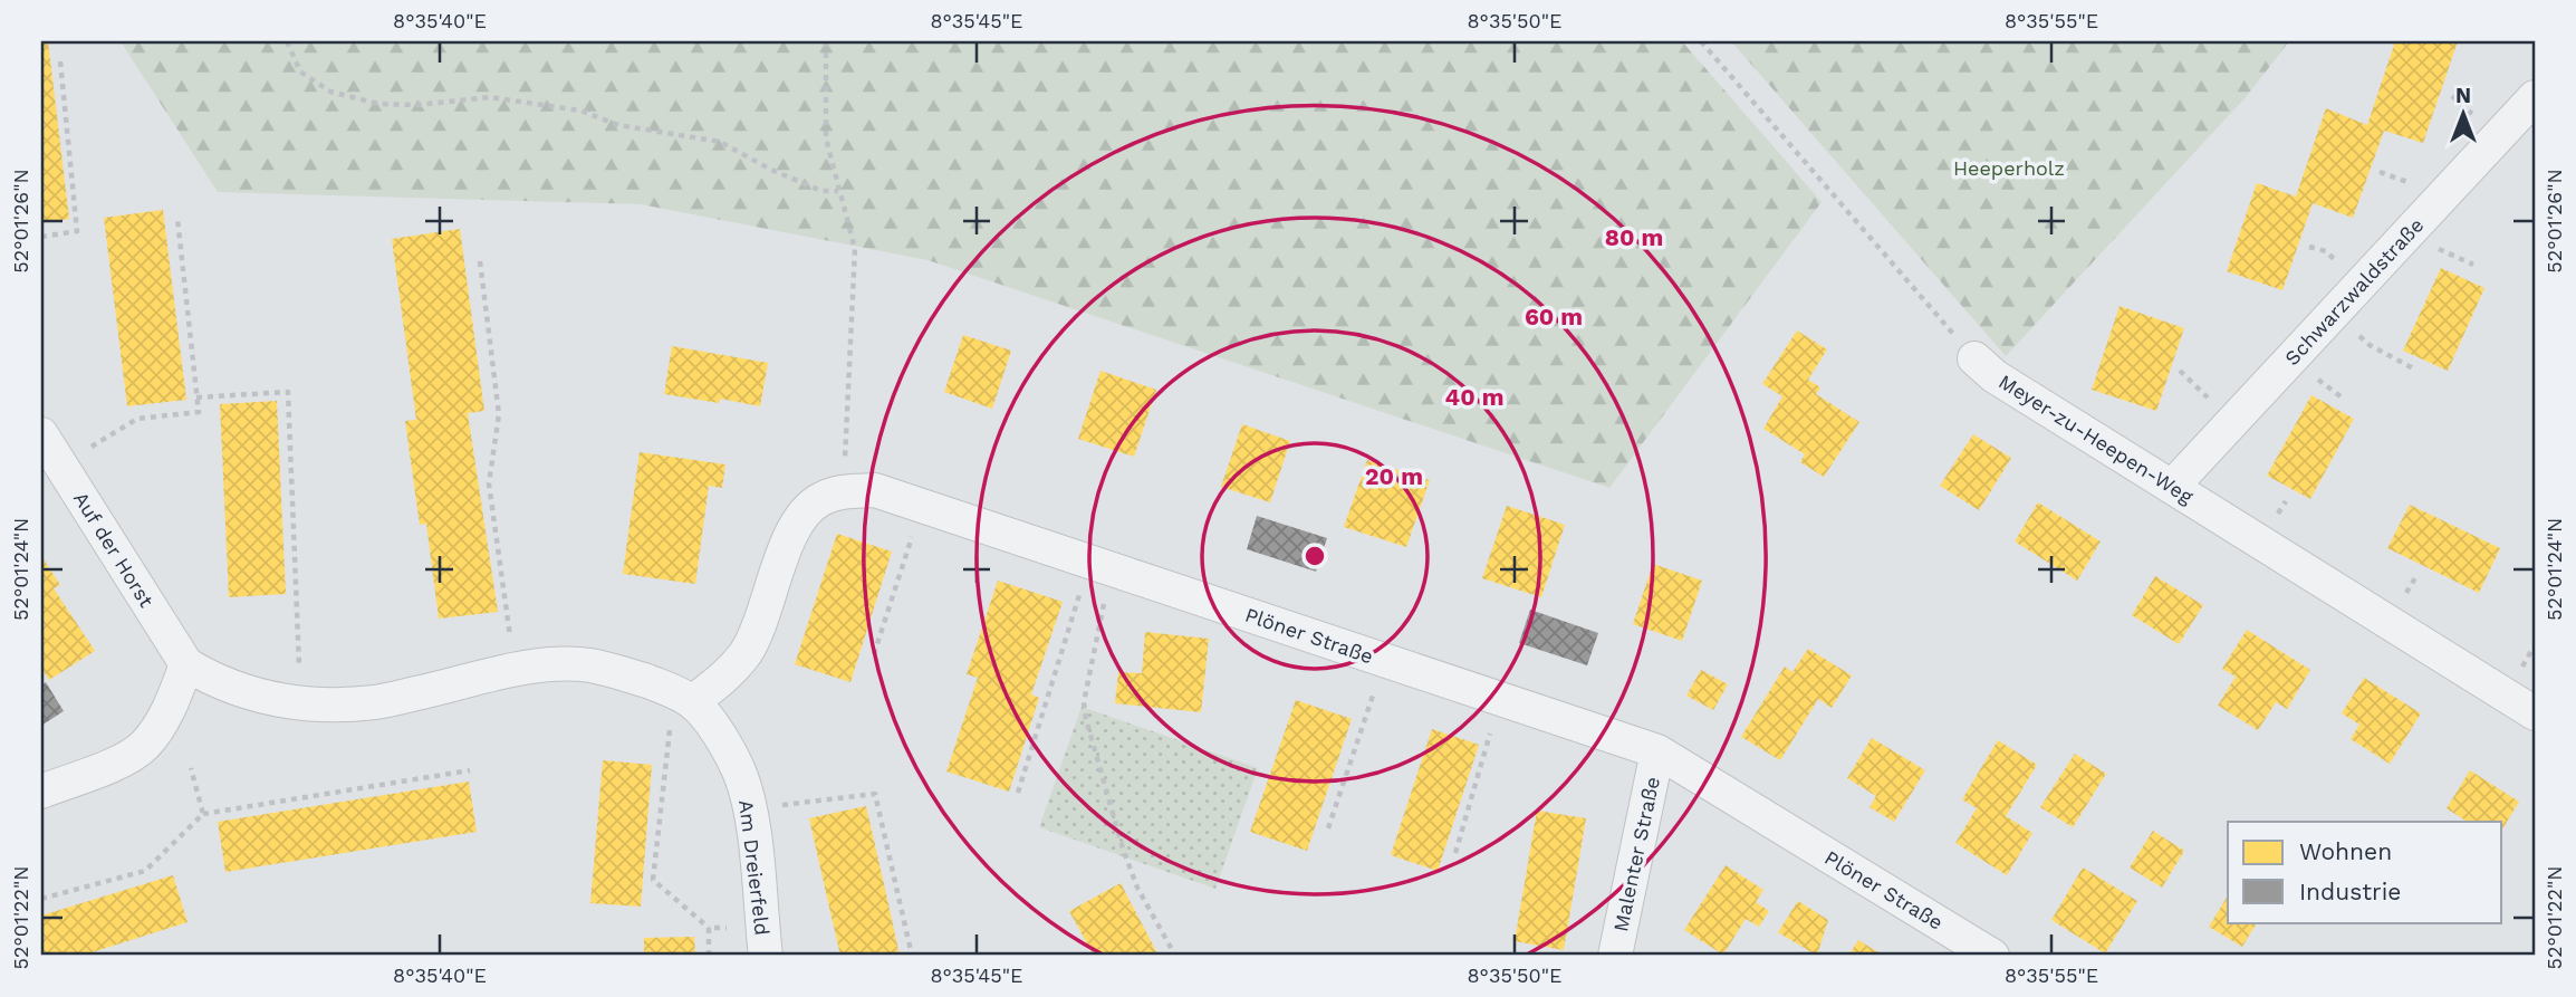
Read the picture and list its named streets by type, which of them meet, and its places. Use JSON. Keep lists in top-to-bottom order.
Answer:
{
  "streets": {
    "street": [
      "Schwarzwaldstraße",
      "Meyer-zu-Heepen-Weg",
      "Auf der Horst",
      "Plöner Straße",
      "Malenter Straße",
      "Am Dreierfeld"
    ]
  },
  "crossings": [
    ["Schwarzwaldstraße", "Meyer-zu-Heepen-Weg"],
    ["Plöner Straße", "Malenter Straße"],
    ["Plöner Straße", "Am Dreierfeld"]
  ],
  "parks": ["Heeperholz"],
  "legend": ["Wohnen", "Industrie"],
  "north": "top",
  "coordinates": [
    "8°35'40\"E",
    "8°35'45\"E",
    "8°35'50\"E",
    "8°35'55\"E",
    "52°01'26\"N",
    "52°01'24\"N",
    "52°01'22\"N"
  ],
  "rings": [
    "80 m",
    "60 m",
    "40 m",
    "20 m"
  ]
}
